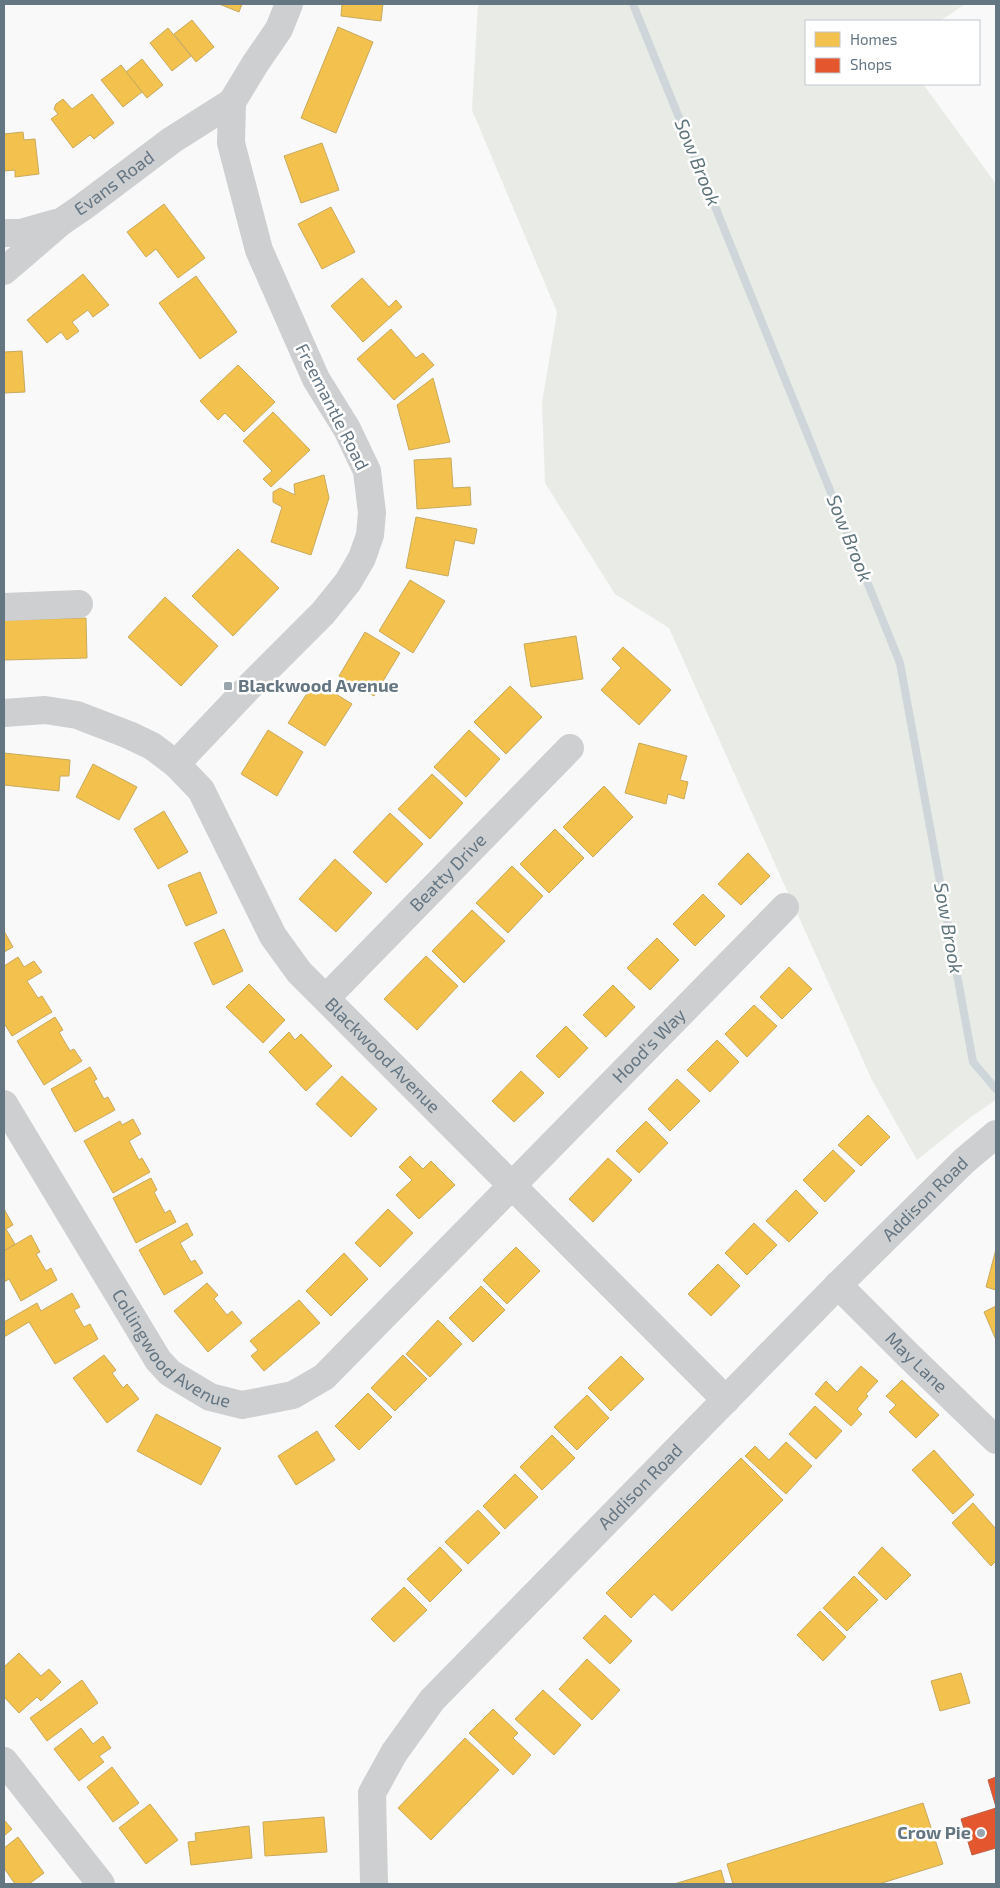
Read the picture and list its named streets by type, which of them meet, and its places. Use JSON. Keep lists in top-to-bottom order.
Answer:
{
  "streets": {
    "street": [
      "Evans Road",
      "Freemantle Road",
      "Beatty Drive",
      "Hood's Way",
      "Blackwood Avenue",
      "Addison Road",
      "Collingwood Avenue",
      "May Lane"
    ]
  },
  "crossings": [
    ["Evans Road", "Freemantle Road"],
    ["Freemantle Road", "Blackwood Avenue"],
    ["Beatty Drive", "Blackwood Avenue"],
    ["Hood's Way", "Blackwood Avenue"],
    ["Hood's Way", "Collingwood Avenue"],
    ["Blackwood Avenue", "Addison Road"],
    ["Blackwood Avenue", "Collingwood Avenue"],
    ["Addison Road", "May Lane"]
  ],
  "water": ["Sow Brook"],
  "places": {
    "transit": ["Blackwood Avenue"],
    "other": ["Crow Pie"]
  },
  "legend": ["Homes", "Shops"]
}
